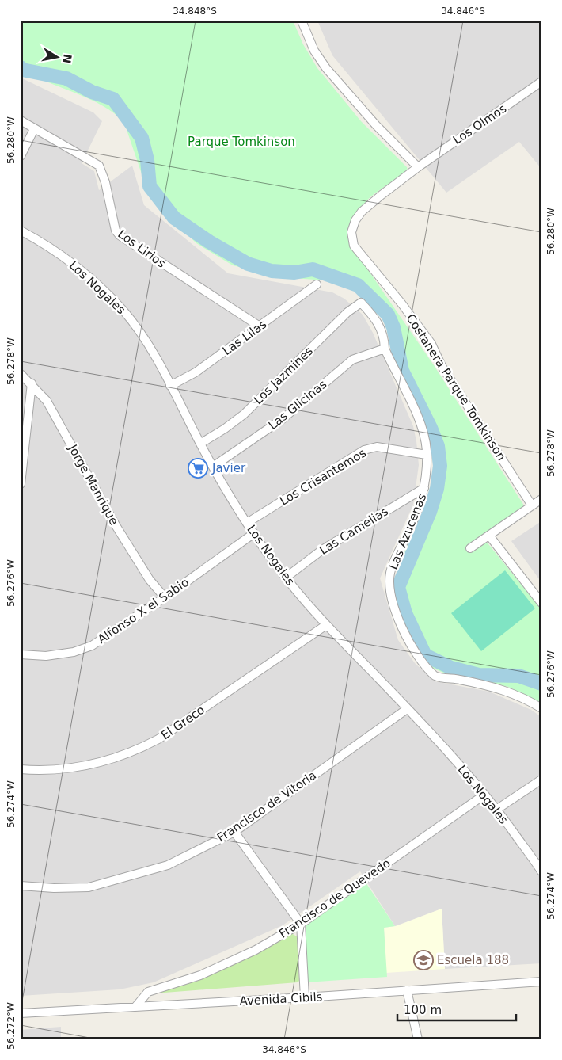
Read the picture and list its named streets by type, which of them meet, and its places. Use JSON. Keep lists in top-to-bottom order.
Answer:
{
  "streets": {
    "street": [
      "Los Olmos",
      "Los Lirios",
      "Los Nogales",
      "Las Lilas",
      "Los Jazmines",
      "Costanera Parque Tomkinson",
      "Las Glicinas",
      "Los Crisantemos",
      "Jorge Manrique",
      "Las Camelias",
      "Las Azucenas",
      "Alfonso X el Sabio",
      "El Greco",
      "Francisco de Vitoria",
      "Francisco de Quevedo",
      "Avenida Cibils"
    ]
  },
  "crossings": [
    ["Los Olmos", "Costanera Parque Tomkinson"],
    ["Los Lirios", "Las Lilas"],
    ["Los Nogales", "Las Lilas"],
    ["Los Nogales", "Los Jazmines"],
    ["Los Nogales", "Las Glicinas"],
    ["Los Nogales", "Los Crisantemos"],
    ["Los Nogales", "Las Camelias"],
    ["Los Nogales", "Alfonso X el Sabio"],
    ["Los Nogales", "El Greco"],
    ["Los Nogales", "Francisco de Vitoria"],
    ["Los Nogales", "Francisco de Quevedo"],
    ["Los Jazmines", "Las Azucenas"],
    ["Las Glicinas", "Las Azucenas"],
    ["Los Crisantemos", "Las Azucenas"],
    ["Jorge Manrique", "Alfonso X el Sabio"],
    ["Las Camelias", "Las Azucenas"],
    ["Francisco de Quevedo", "Avenida Cibils"]
  ],
  "parks": ["Parque Tomkinson"],
  "places": {
    "supermarket": ["Javier"],
    "school or university": ["Escuela 188"]
  },
  "scale_bar": "100 m",
  "north": "right",
  "coordinates": [
    "34.848°S",
    "34.846°S",
    "56.280°W",
    "56.278°W",
    "56.276°W",
    "56.274°W",
    "56.272°W"
  ]
}
